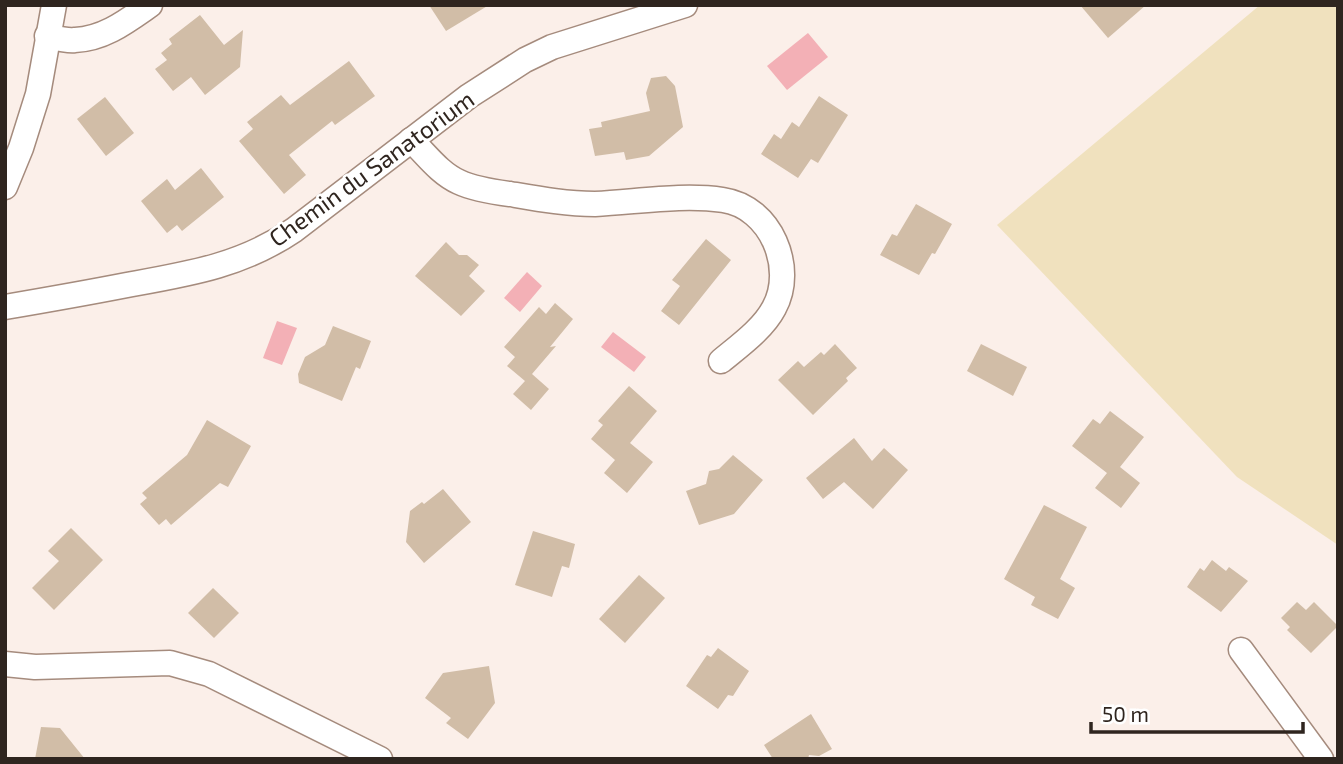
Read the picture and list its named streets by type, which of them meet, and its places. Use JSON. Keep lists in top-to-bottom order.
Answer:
{
  "streets": {
    "street": ["Chemin du Sanatorium"]
  },
  "scale_bar": "50 m"
}
